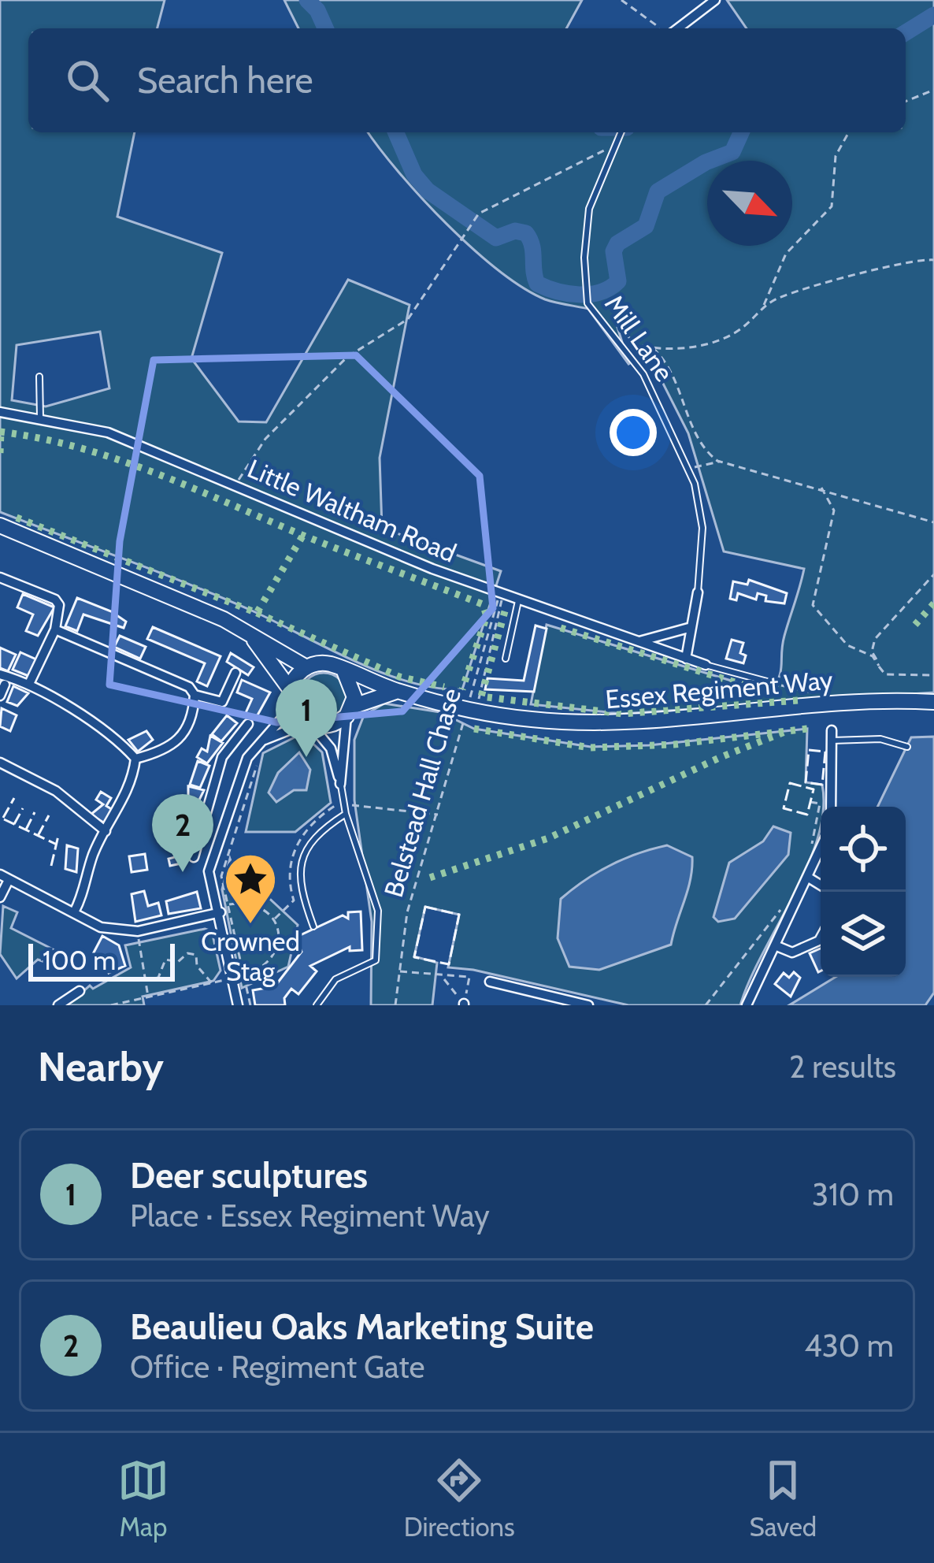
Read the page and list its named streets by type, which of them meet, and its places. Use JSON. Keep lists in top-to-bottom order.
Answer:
{
  "streets": {
    "main road": ["Essex Regiment Way"],
    "street": ["Mill Lane", "Little Waltham Road"],
    "path": ["Belstead Hall Chase"]
  },
  "crossings": [
    ["Mill Lane", "Little Waltham Road"],
    ["Little Waltham Road", "Belstead Hall Chase"],
    ["Essex Regiment Way", "Belstead Hall Chase"]
  ],
  "places": {
    "place": ["Crowned Stag"]
  },
  "scale_bar": "100 m",
  "north": "bottom right",
  "page": {
    "search": "Search here",
    "pins": ["1", "2"],
    "scale": "100 m",
    "heading": ["Nearby", "2 results"],
    "list": [
      {
        "mark": "1",
        "name": "Deer sculptures",
        "note": "Place · Essex Regiment Way",
        "value": "310 m"
      },
      {
        "mark": "2",
        "name": "Beaulieu Oaks Marketing Suite",
        "note": "Office · Regiment Gate",
        "value": "430 m"
      }
    ],
    "nav": ["Map", "Directions", "Saved"]
  }
}
